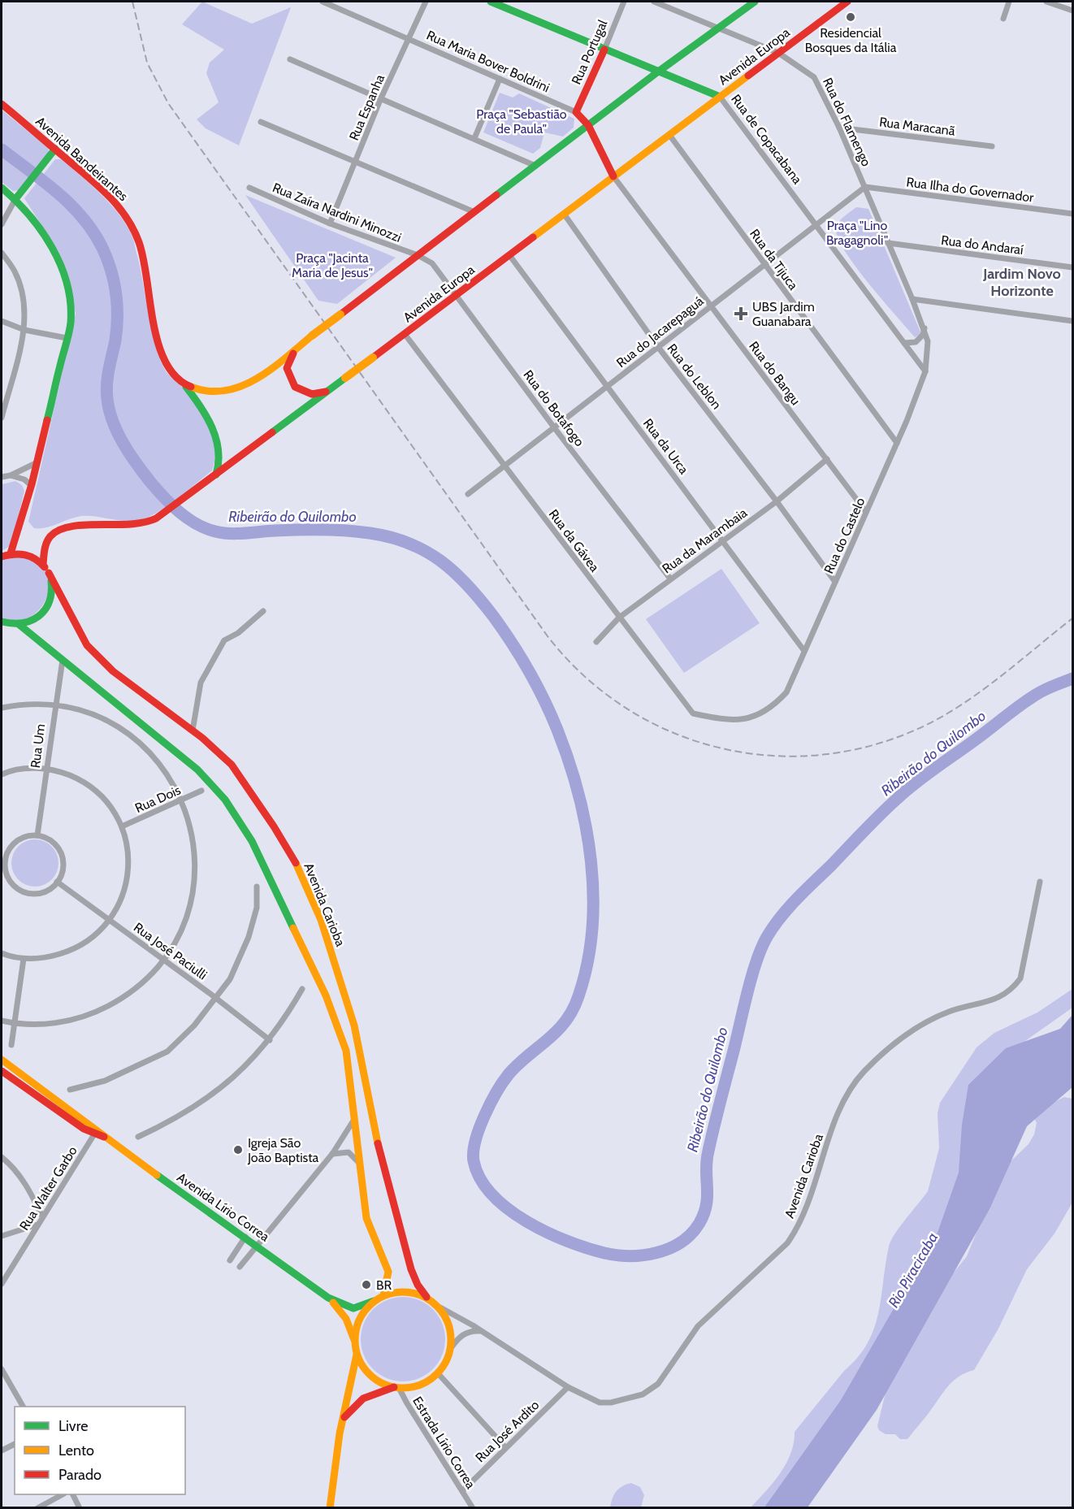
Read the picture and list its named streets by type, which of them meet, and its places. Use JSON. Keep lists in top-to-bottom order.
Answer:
{
  "streets": {
    "main road": [
      "Rua Portugal",
      "Avenida Europa",
      "Rua Maria Bover Boldrini",
      "Rua de Copacabana",
      "Avenida Bandeirantes",
      "Avenida Carioba",
      "Avenida Lírio Correa"
    ],
    "street": [
      "Rua Espanha",
      "Rua do Flamengo",
      "Rua Maracanã",
      "Rua Ilha do Governador",
      "Rua Zaíra Nardini Minozzi",
      "Rua do Andaraí",
      "Rua da Tijuca",
      "Rua do Jacarepaguá",
      "Rua do Bangu",
      "Rua do Leblon",
      "Rua do Botafogo",
      "Rua da Urca",
      "Rua do Castelo",
      "Rua da Gávea",
      "Rua da Marambaia",
      "Rua Um",
      "Rua Dois",
      "Rua José Paciulli",
      "Rua Walter Garbo",
      "Rua José Ardito",
      "Estrada Lírio Correa"
    ]
  },
  "crossings": [
    ["Rua Portugal", "Rua Maria Bover Boldrini"],
    ["Rua Portugal", "Rua de Copacabana"],
    ["Avenida Europa", "Rua Maria Bover Boldrini"],
    ["Avenida Europa", "Rua do Flamengo"],
    ["Avenida Europa", "Rua de Copacabana"],
    ["Avenida Europa", "Avenida Bandeirantes"],
    ["Avenida Europa", "Rua da Tijuca"],
    ["Avenida Europa", "Rua do Bangu"],
    ["Avenida Europa", "Rua do Leblon"],
    ["Avenida Europa", "Rua do Botafogo"],
    ["Avenida Europa", "Rua da Urca"],
    ["Avenida Europa", "Rua da Gávea"],
    ["Avenida Europa", "Avenida Carioba"],
    ["Rua Maria Bover Boldrini", "Rua Espanha"],
    ["Rua Maria Bover Boldrini", "Rua do Bangu"],
    ["Rua Espanha", "Rua Zaíra Nardini Minozzi"],
    ["Rua do Flamengo", "Rua Maracanã"],
    ["Rua do Flamengo", "Rua Ilha do Governador"],
    ["Rua do Flamengo", "Rua do Andaraí"],
    ["Rua do Flamengo", "Rua do Jacarepaguá"],
    ["Rua do Flamengo", "Rua do Castelo"],
    ["Rua de Copacabana", "Rua do Jacarepaguá"],
    ["Rua de Copacabana", "Rua do Castelo"],
    ["Rua Ilha do Governador", "Rua do Jacarepaguá"],
    ["Rua Zaíra Nardini Minozzi", "Rua do Botafogo"],
    ["Rua da Tijuca", "Rua do Jacarepaguá"],
    ["Rua da Tijuca", "Rua do Castelo"],
    ["Rua do Jacarepaguá", "Rua do Bangu"],
    ["Rua do Jacarepaguá", "Rua do Leblon"],
    ["Rua do Jacarepaguá", "Rua do Botafogo"],
    ["Rua do Jacarepaguá", "Rua da Urca"],
    ["Rua do Jacarepaguá", "Rua da Gávea"],
    ["Rua do Bangu", "Rua do Castelo"],
    ["Rua do Bangu", "Rua da Marambaia"],
    ["Rua do Leblon", "Rua do Castelo"],
    ["Rua do Leblon", "Rua da Marambaia"],
    ["Rua do Botafogo", "Rua da Marambaia"],
    ["Rua da Urca", "Rua do Castelo"],
    ["Rua da Urca", "Rua da Marambaia"],
    ["Rua do Castelo", "Rua da Gávea"],
    ["Rua da Gávea", "Rua da Marambaia"],
    ["Rua Um", "Rua José Paciulli"],
    ["Avenida Carioba", "Avenida Lírio Correa"],
    ["Avenida Carioba", "Rua José Ardito"],
    ["Avenida Carioba", "Estrada Lírio Correa"],
    ["Rua Walter Garbo", "Avenida Lírio Correa"],
    ["Avenida Lírio Correa", "Estrada Lírio Correa"],
    ["Rua José Ardito", "Estrada Lírio Correa"]
  ],
  "districts": ["Jardim Novo Horizonte"],
  "water": ["Ribeirão do Quilombo", "Rio Piracicaba"],
  "parks": ["Praça \"Sebastião de Paula\"", "Praça \"Lino Bragagnoli\"", "Praça \"Jacinta Maria de Jesus\""],
  "places": {
    "other": ["Residencial Bosques da Itália", "Igreja São João Baptista", "BR"],
    "health": ["UBS Jardim Guanabara"]
  },
  "legend": ["Livre", "Lento", "Parado"]
}
